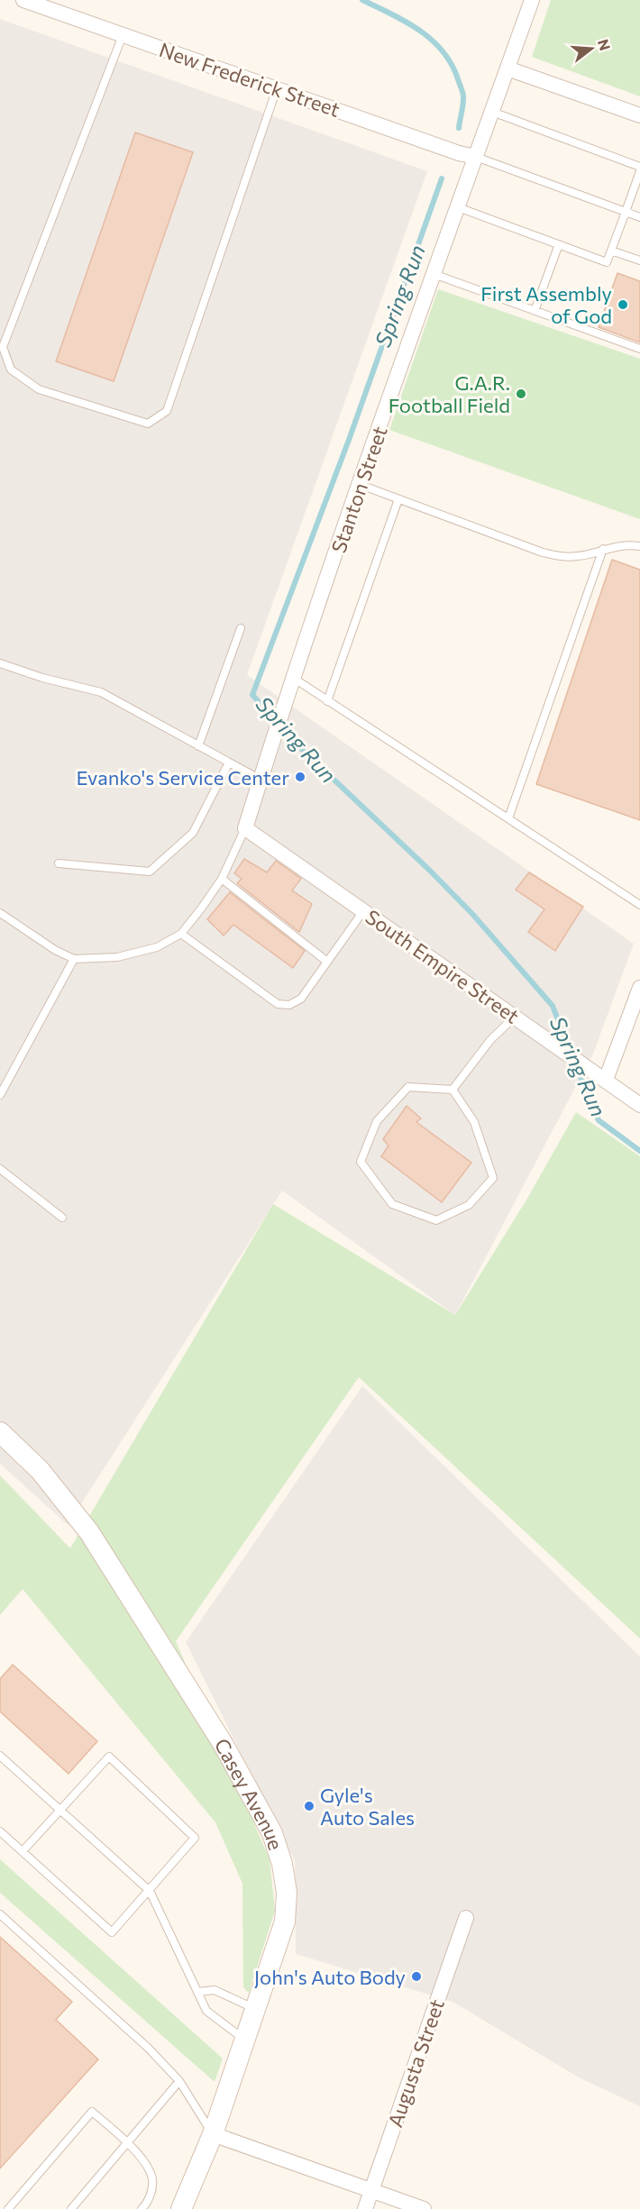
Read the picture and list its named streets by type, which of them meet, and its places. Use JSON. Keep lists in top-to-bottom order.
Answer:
{
  "streets": {
    "street": [
      "New Frederick Street",
      "Stanton Street",
      "South Empire Street",
      "Casey Avenue",
      "Augusta Street"
    ]
  },
  "crossings": [
    ["New Frederick Street", "Stanton Street"],
    ["Stanton Street", "South Empire Street"]
  ],
  "water": ["Spring Run"],
  "places": [
    "First Assembly of God",
    "G.A.R. Football Field",
    "Evanko's Service Center",
    "Gyle's Auto Sales",
    "John's Auto Body"
  ],
  "north": "right"
}
